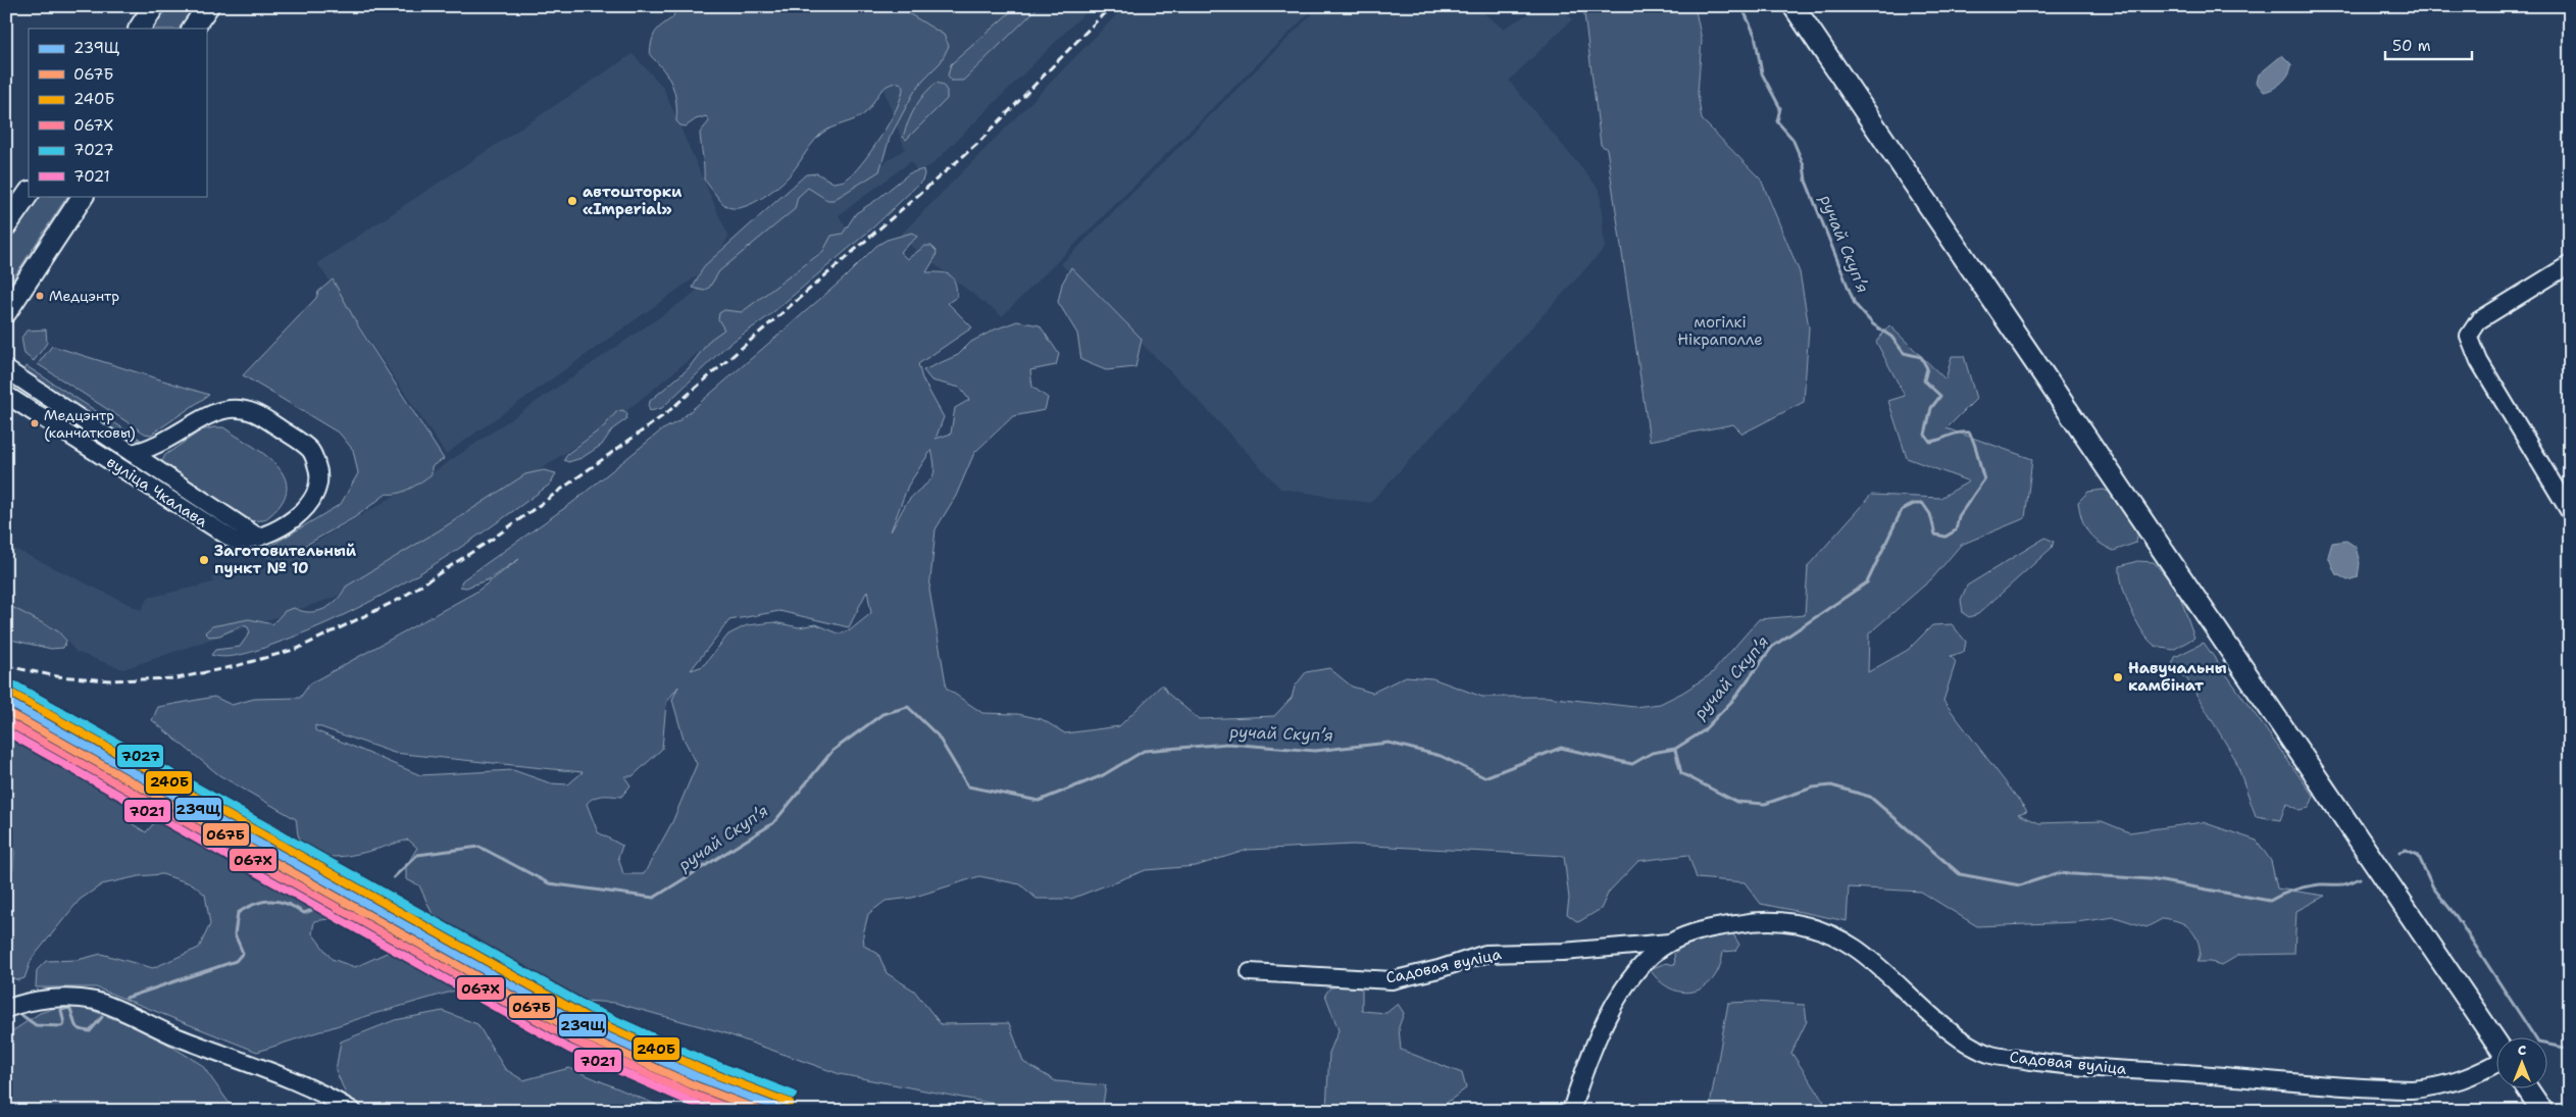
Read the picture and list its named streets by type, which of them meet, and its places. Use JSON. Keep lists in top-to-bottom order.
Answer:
{
  "streets": {
    "street": ["вуліца Чкалава", "Садовая вуліца"]
  },
  "water": ["ручай Скупʼя"],
  "parks": ["могілкі Нікраполле"],
  "places": [
    "автошторки «Imperial»",
    "Медцэнтр",
    "Медцэнтр (канчатковы)",
    "Заготовительный пункт № 10",
    "Навучальны камбінат"
  ],
  "lines": [
    "transit line 7027",
    "transit line 240Б",
    "transit line 239Щ",
    "transit line 067Б",
    "transit line 067Х",
    "transit line 7021"
  ],
  "legend": [
    "239Щ",
    "067Б",
    "240Б",
    "067Х",
    "7027",
    "7021"
  ],
  "scale_bar": "50 m",
  "north": "top"
}
